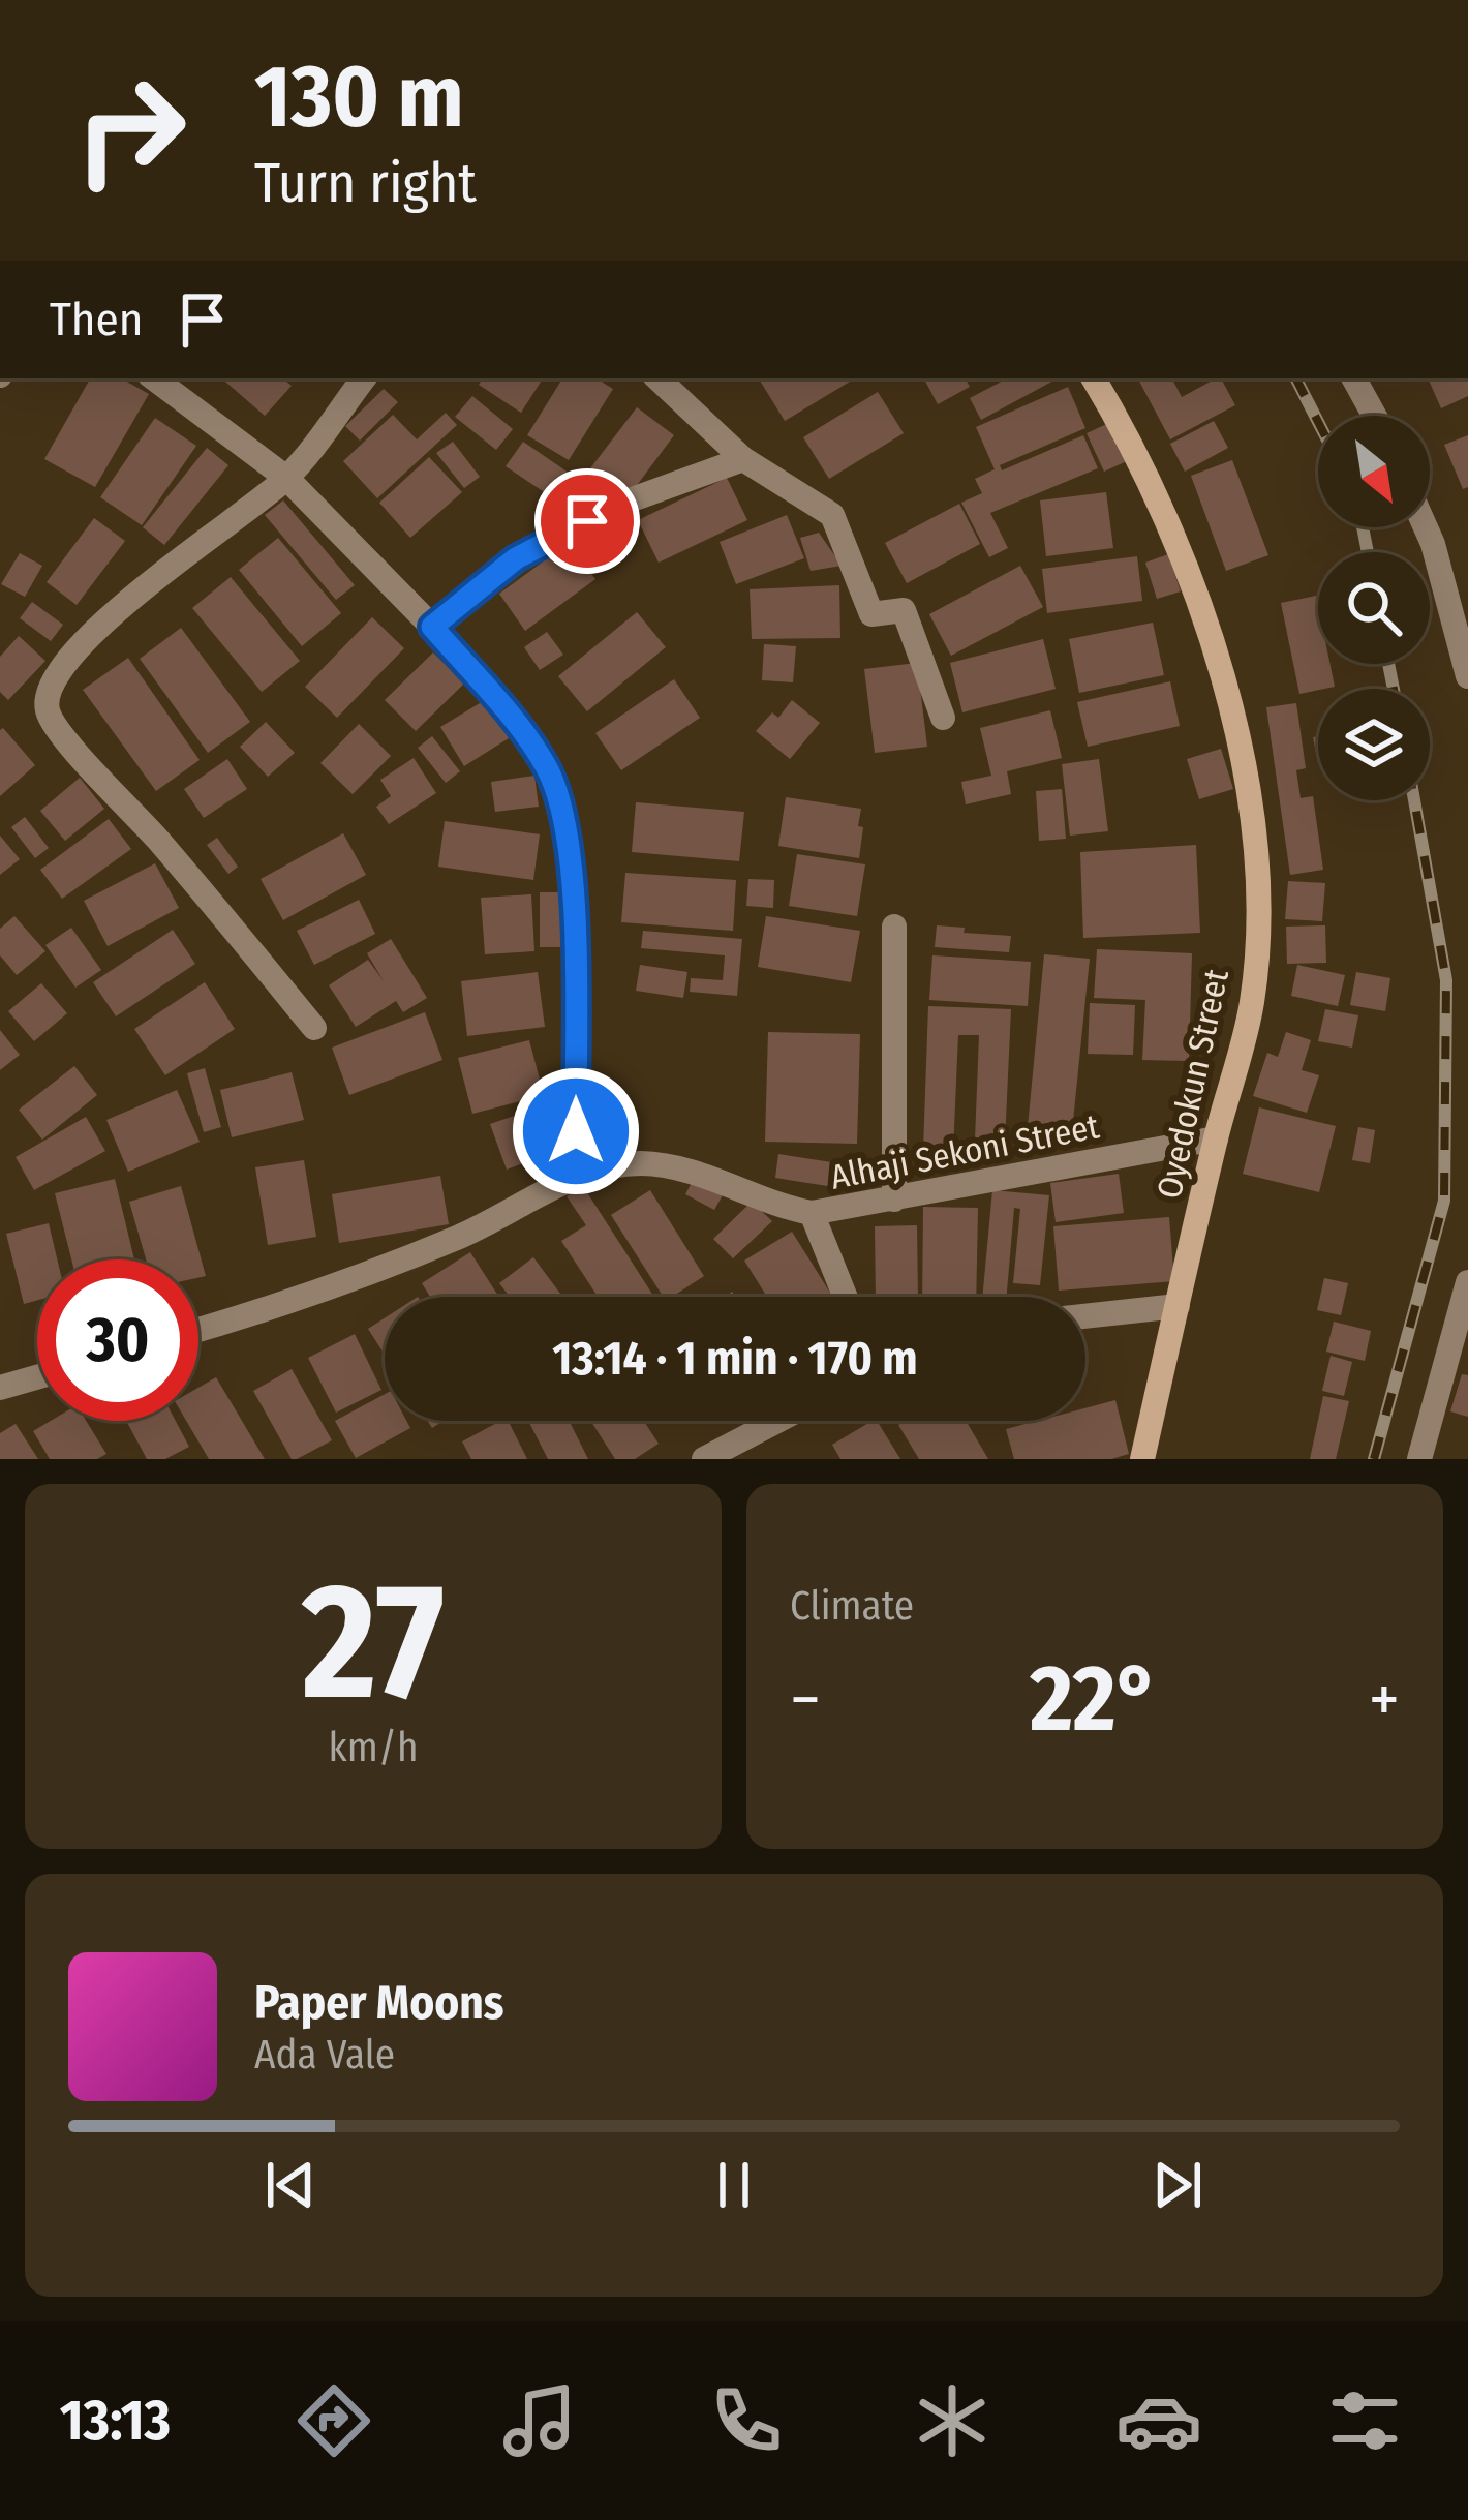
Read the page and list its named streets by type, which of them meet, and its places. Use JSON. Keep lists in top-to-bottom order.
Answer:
{
  "streets": {
    "street": ["Oyedokun Street", "Alhaji Sekoni Street"]
  },
  "crossings": [
    ["Oyedokun Street", "Alhaji Sekoni Street"]
  ],
  "north": "bottom right",
  "page": {
    "turn": ["130 m", "Turn right"],
    "then": "Then",
    "limit": "30",
    "trip": "13:14 · 1 min · 170 m",
    "tile": [
      ["27", "km/h"],
      "Climate"
    ],
    "heat": ["−", "22°", "+"],
    "song": ["Paper Moons", "Ada Vale"],
    "tabs": "13:13"
  }
}
